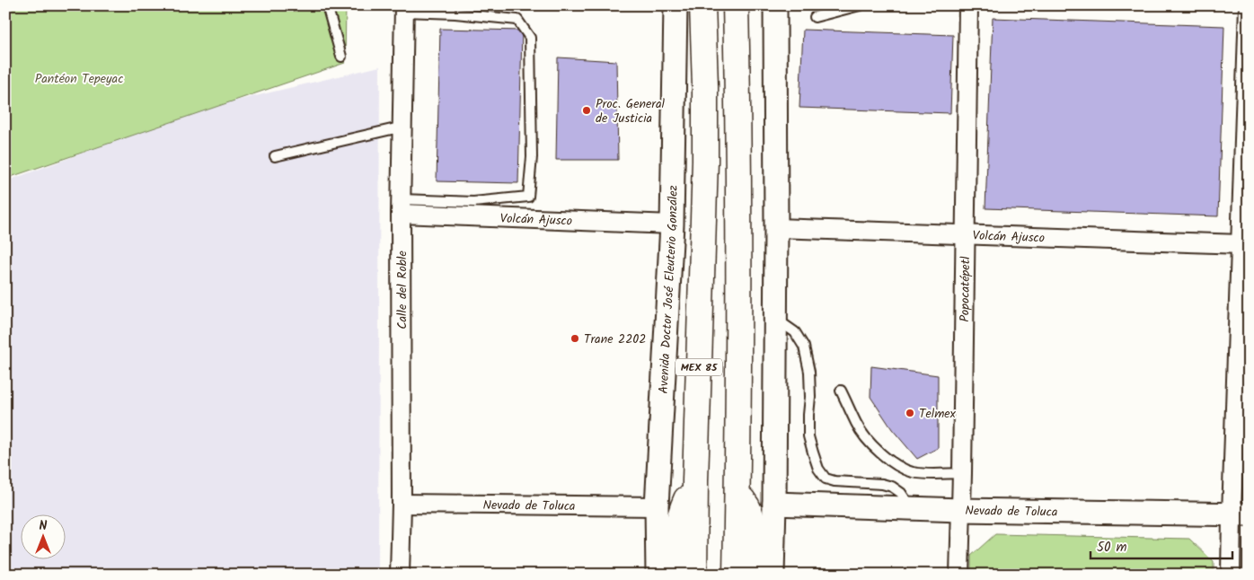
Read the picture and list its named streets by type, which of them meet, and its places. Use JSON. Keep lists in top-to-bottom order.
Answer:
{
  "streets": {
    "highway": ["MEX 85"],
    "street": [
      "Volcán Ajusco",
      "Calle del Roble",
      "Avenida Doctor José Eleuterio González",
      "Popocatépetl",
      "Nevado de Toluca"
    ]
  },
  "crossings": [
    ["Volcán Ajusco", "Calle del Roble"],
    ["Volcán Ajusco", "Avenida Doctor José Eleuterio González"],
    ["Volcán Ajusco", "Popocatépetl"],
    ["Calle del Roble", "Nevado de Toluca"],
    ["Avenida Doctor José Eleuterio González", "Nevado de Toluca"],
    ["Popocatépetl", "Nevado de Toluca"]
  ],
  "parks": ["Pantéon Tepeyac"],
  "places": ["Proc. General de Justicia", "Trane 2202", "Telmex"],
  "scale_bar": "50 m",
  "north": "top"
}
